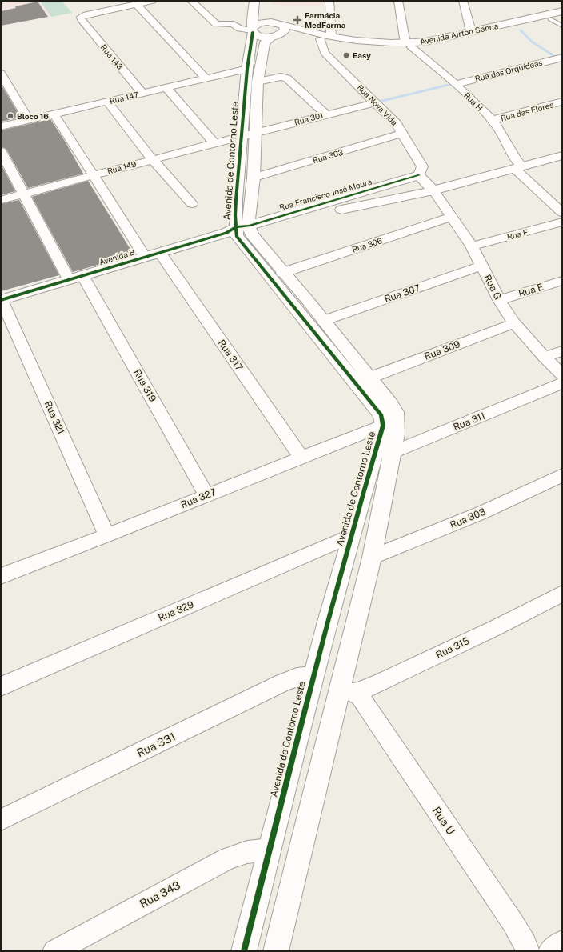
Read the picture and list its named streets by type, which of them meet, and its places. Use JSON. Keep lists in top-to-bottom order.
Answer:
{
  "streets": {
    "street": [
      "Avenida Airton Senna",
      "Rua 143",
      "Rua das Orquídeas",
      "Rua 147",
      "Rua H",
      "Rua Nova Vida",
      "Rua das Flores",
      "Rua 301",
      "Rua 303",
      "Avenida de Contorno Leste",
      "Rua 149",
      "Rua Francisco José Moura",
      "Rua F",
      "Rua 306",
      "Avenida B",
      "Rua G",
      "Rua E",
      "Rua 307",
      "Rua 309",
      "Rua 317",
      "Rua 319",
      "Rua 321",
      "Rua 311",
      "Rua 327",
      "Rua 329",
      "Rua 315",
      "Rua 331",
      "Rua U",
      "Rua 343"
    ]
  },
  "crossings": [
    ["Avenida Airton Senna", "Rua H"],
    ["Avenida Airton Senna", "Rua Nova Vida"],
    ["Avenida Airton Senna", "Avenida de Contorno Leste"],
    ["Rua 143", "Rua 147"],
    ["Rua das Orquídeas", "Rua H"],
    ["Rua 147", "Avenida de Contorno Leste"],
    ["Rua H", "Rua das Flores"],
    ["Rua H", "Rua Francisco José Moura"],
    ["Rua Nova Vida", "Rua 301"],
    ["Rua Nova Vida", "Rua 303"],
    ["Rua Nova Vida", "Rua Francisco José Moura"],
    ["Rua 301", "Avenida de Contorno Leste"],
    ["Rua 301", "Rua 149"],
    ["Rua 303", "Avenida de Contorno Leste"],
    ["Avenida de Contorno Leste", "Rua 149"],
    ["Avenida de Contorno Leste", "Rua Francisco José Moura"],
    ["Avenida de Contorno Leste", "Avenida B"],
    ["Avenida de Contorno Leste", "Rua 311"],
    ["Avenida de Contorno Leste", "Rua 327"],
    ["Avenida de Contorno Leste", "Rua 329"],
    ["Avenida de Contorno Leste", "Rua 315"],
    ["Avenida de Contorno Leste", "Rua 331"],
    ["Avenida de Contorno Leste", "Rua U"],
    ["Avenida de Contorno Leste", "Rua 343"],
    ["Rua Francisco José Moura", "Avenida B"],
    ["Rua Francisco José Moura", "Rua G"],
    ["Rua F", "Rua G"],
    ["Rua 306", "Rua G"],
    ["Avenida B", "Rua 317"],
    ["Avenida B", "Rua 319"],
    ["Avenida B", "Rua 321"],
    ["Rua G", "Rua E"],
    ["Rua G", "Rua 307"],
    ["Rua G", "Rua 309"],
    ["Rua 317", "Rua 327"],
    ["Rua 319", "Rua 327"],
    ["Rua 321", "Rua 327"],
    ["Rua 315", "Rua U"]
  ],
  "places": {
    "health": ["Farmácia MedFarma"],
    "other": ["Easy", "Bloco 16"]
  }
}
